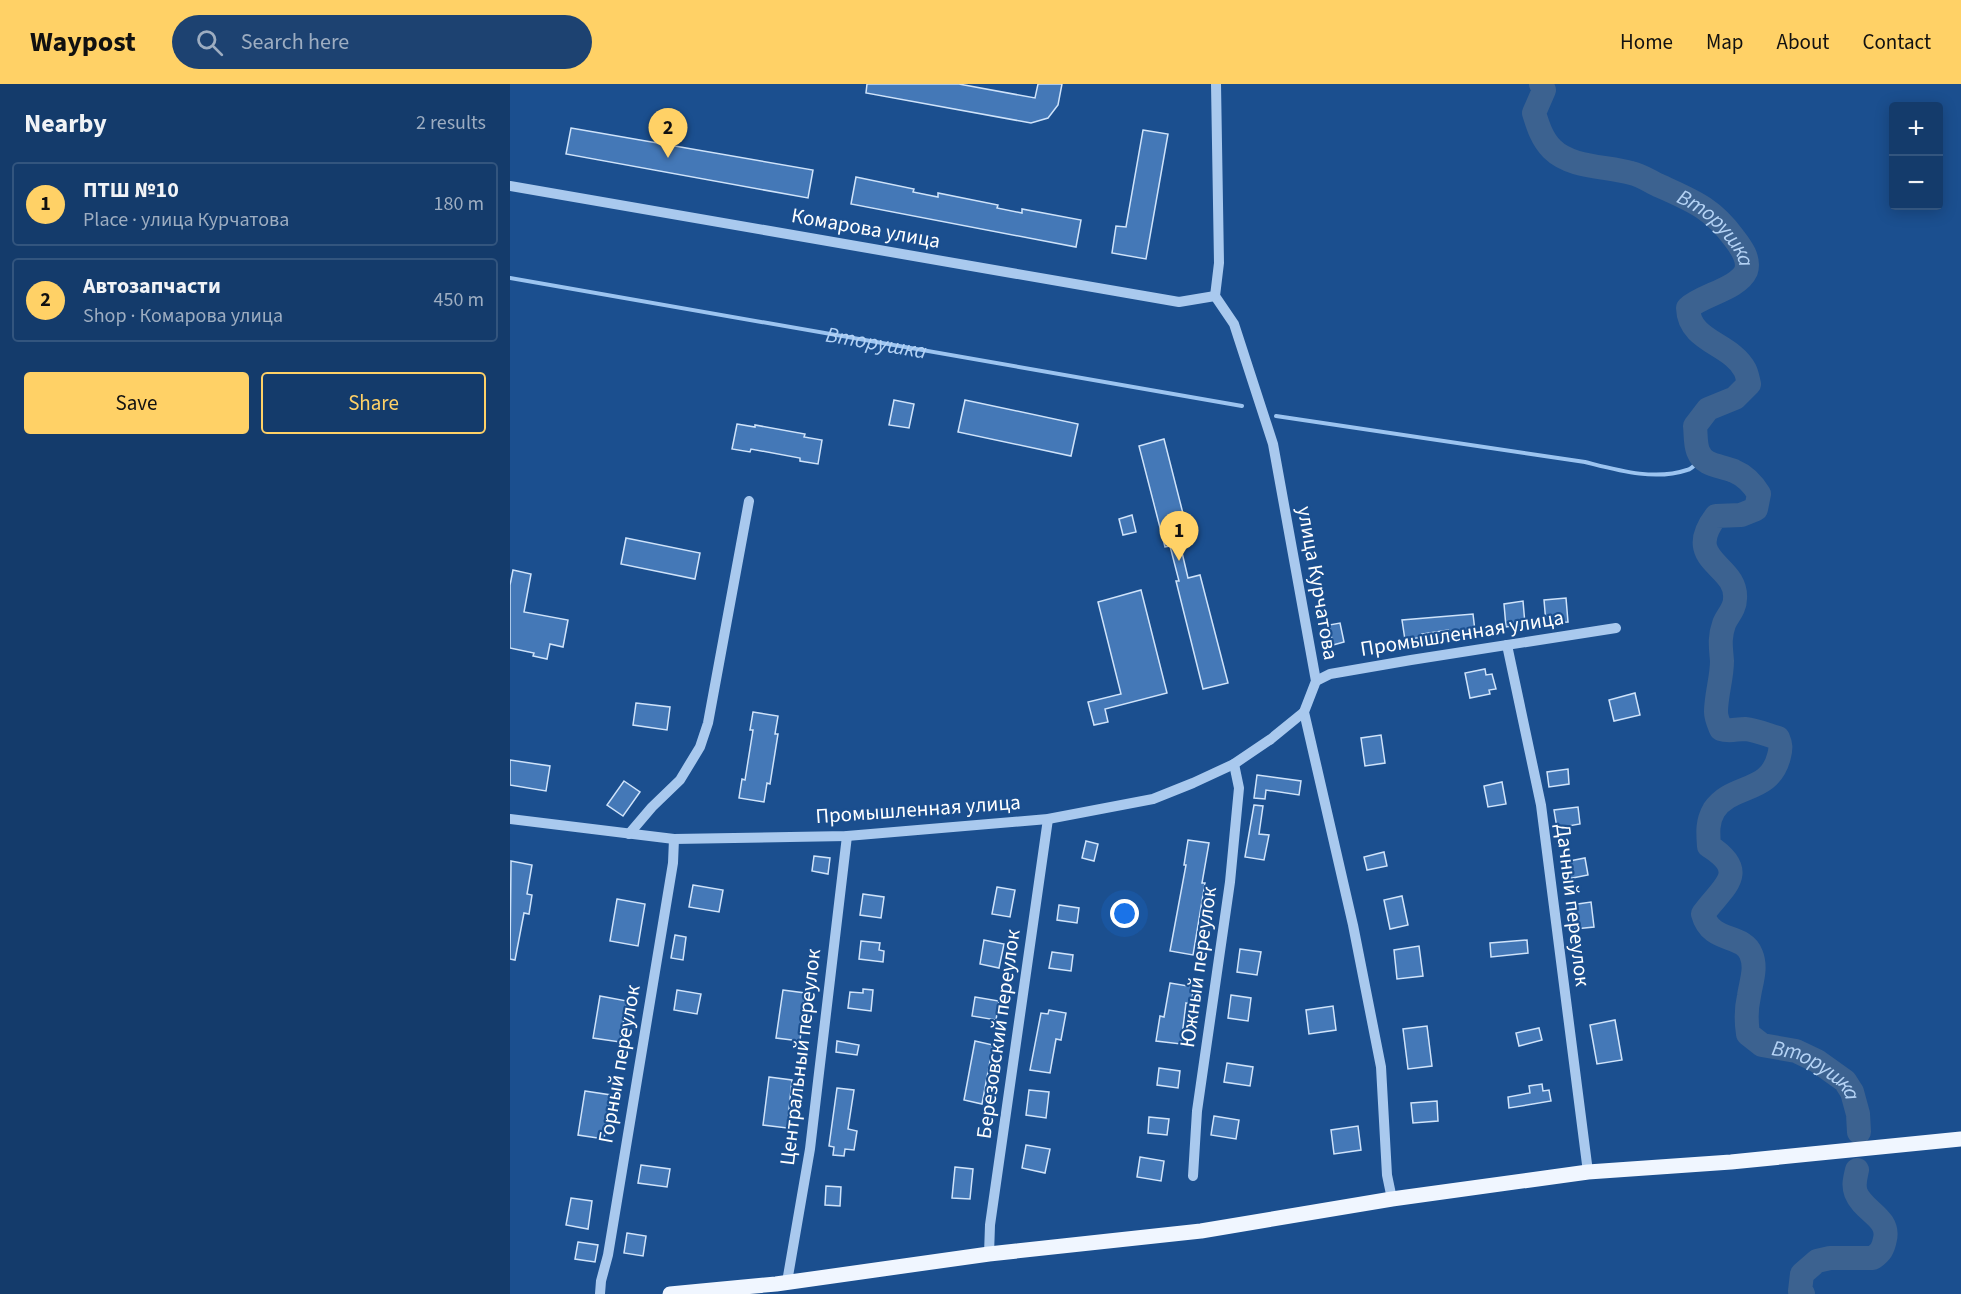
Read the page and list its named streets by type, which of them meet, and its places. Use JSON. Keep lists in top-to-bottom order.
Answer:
{
  "streets": {
    "street": [
      "Комарова улица",
      "улица Курчатова",
      "Промышленная улица",
      "Дачный переулок",
      "Южный переулок",
      "Березовский переулок",
      "Центральный переулок",
      "Горный переулок"
    ]
  },
  "crossings": [
    ["Комарова улица", "улица Курчатова"],
    ["улица Курчатова", "Промышленная улица"],
    ["Промышленная улица", "Дачный переулок"],
    ["Промышленная улица", "Южный переулок"],
    ["Промышленная улица", "Березовский переулок"],
    ["Промышленная улица", "Центральный переулок"],
    ["Промышленная улица", "Горный переулок"]
  ],
  "water": ["Вторушка"],
  "page": {
    "header": "Waypost",
    "search": "Search here",
    "nav": [
      "Home",
      "Map",
      "About",
      "Contact"
    ],
    "heading": ["Nearby", "2 results"],
    "map_buttons": ["+", "−"],
    "pins": ["2", "1"],
    "list": [
      {
        "mark": "1",
        "name": "ПТШ №10",
        "note": "Place · улица Курчатова",
        "value": "180 m"
      },
      {
        "mark": "2",
        "name": "Автозапчасти",
        "note": "Shop · Комарова улица",
        "value": "450 m"
      }
    ],
    "buttons": ["Save", "Share"]
  }
}
